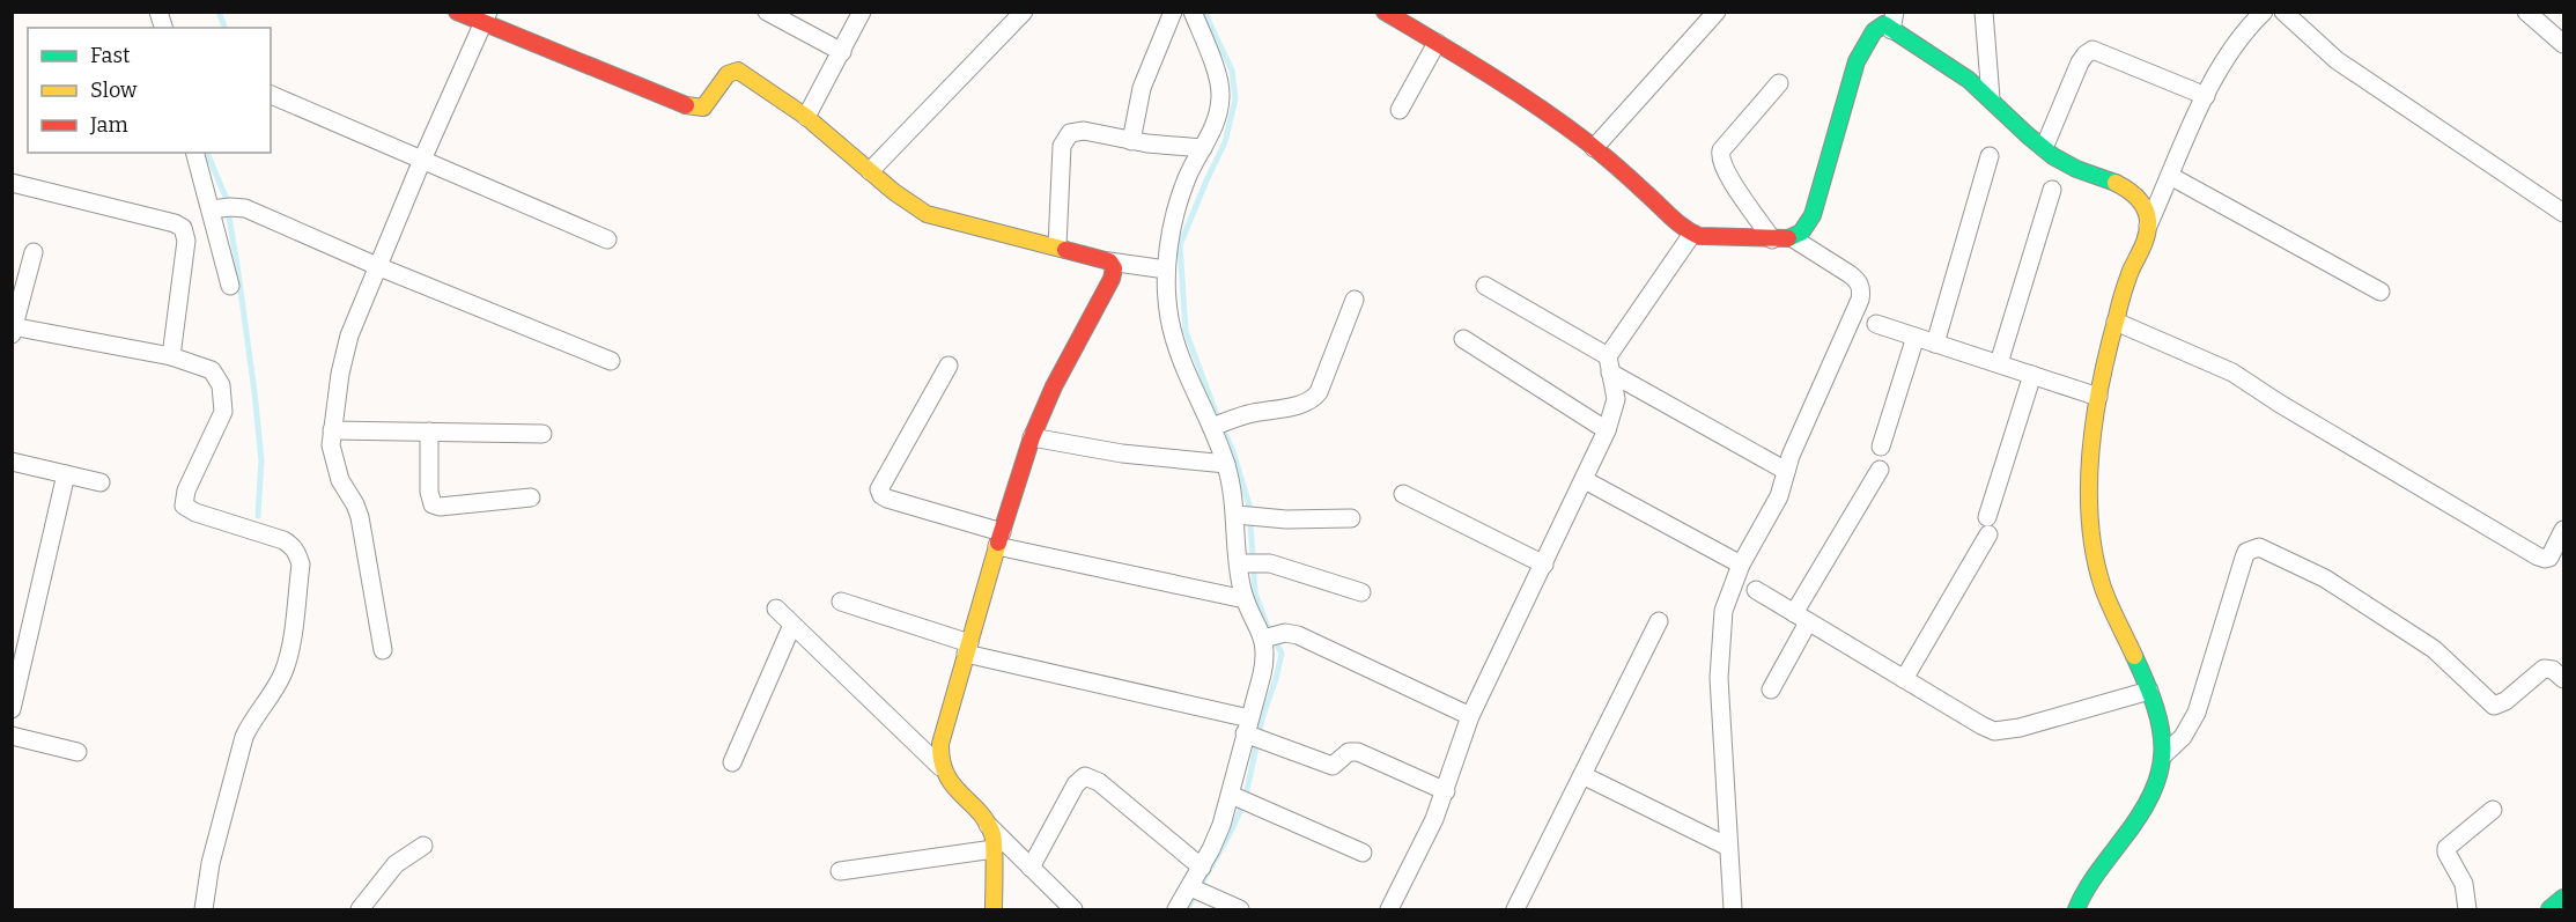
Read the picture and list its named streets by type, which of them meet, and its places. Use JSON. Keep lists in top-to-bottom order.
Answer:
{
  "legend": ["Fast", "Slow", "Jam"]
}
